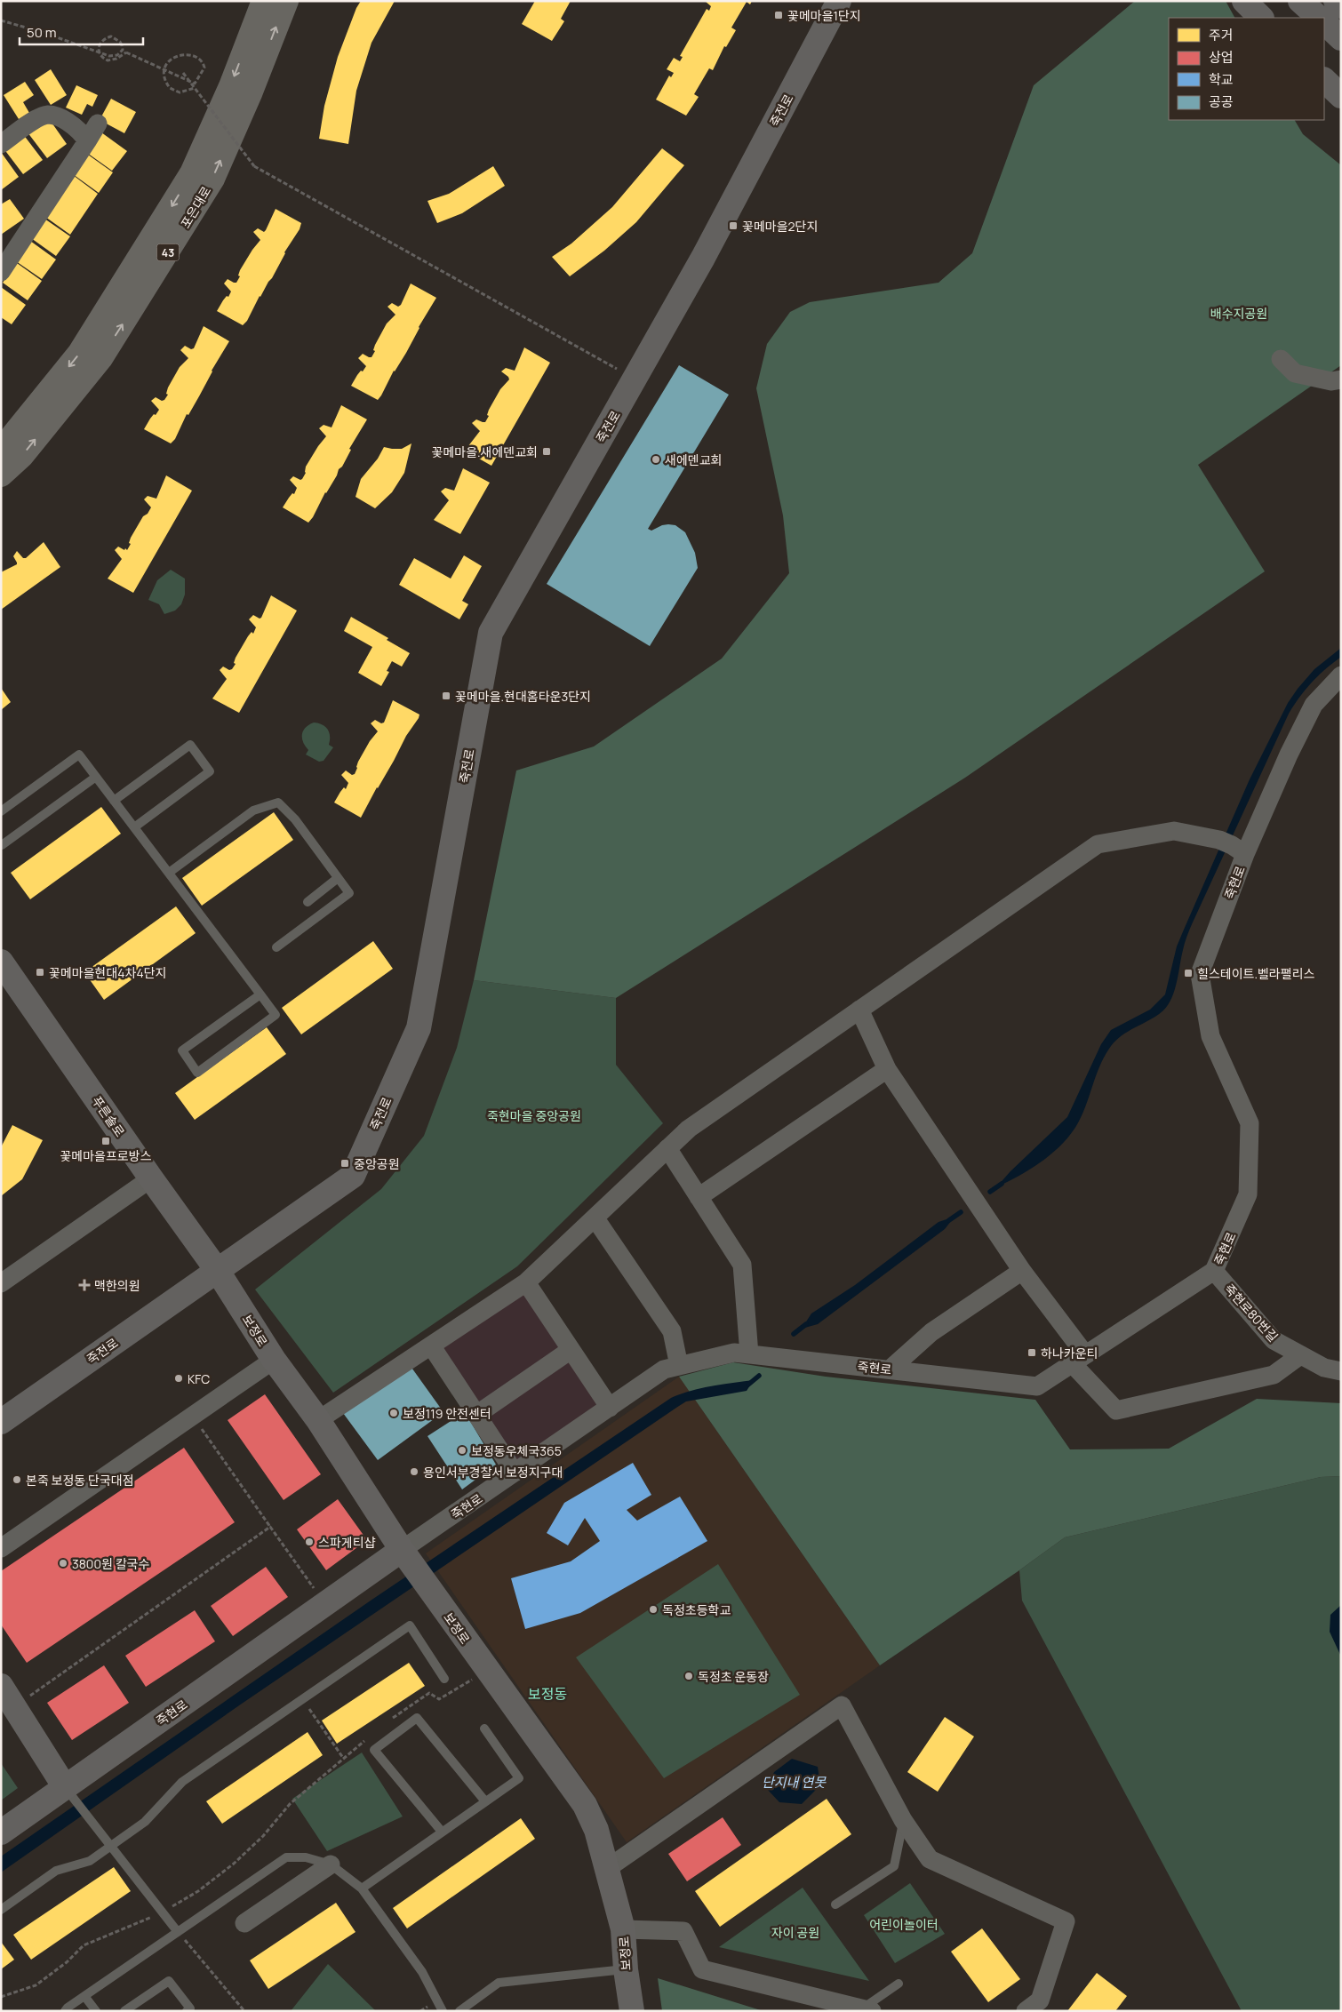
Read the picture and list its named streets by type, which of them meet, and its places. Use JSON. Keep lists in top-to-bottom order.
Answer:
{
  "streets": {
    "highway": ["포은대로", "43"],
    "street": [
      "죽전로",
      "죽현로",
      "푸른솔로",
      "죽현로80번길",
      "보정로"
    ]
  },
  "crossings": [
    ["죽전로", "푸른솔로"],
    ["죽전로", "보정로"],
    ["죽현로", "죽현로80번길"],
    ["죽현로", "보정로"],
    ["푸른솔로", "보정로"]
  ],
  "districts": ["보정동"],
  "water": ["단지내 연못"],
  "parks": [
    "배수지공원",
    "죽현마을 중앙공원",
    "어린이놀이터",
    "자이 공원"
  ],
  "places": {
    "transit": [
      "꽃메마을1단지",
      "꽃메마을2단지",
      "꽃메마을.새에덴교회",
      "꽃메마을.현대홈타운3단지",
      "꽃메마을현대4차4단지",
      "힐스테이트.벨라팰리스",
      "꽃메마을프로방스",
      "중앙공원",
      "하나카운티"
    ],
    "other": [
      "새에덴교회",
      "KFC",
      "보정119 안전센터",
      "보정동우체국365",
      "용인서부경찰서 보정지구대",
      "본죽 보정동 단국대점",
      "스파게티샵",
      "3800원 칼국수",
      "독정초등학교",
      "독정초 운동장"
    ],
    "health": ["맥한의원"]
  },
  "legend": [
    "주거",
    "상업",
    "학교",
    "공공"
  ],
  "scale_bar": "50 m"
}
